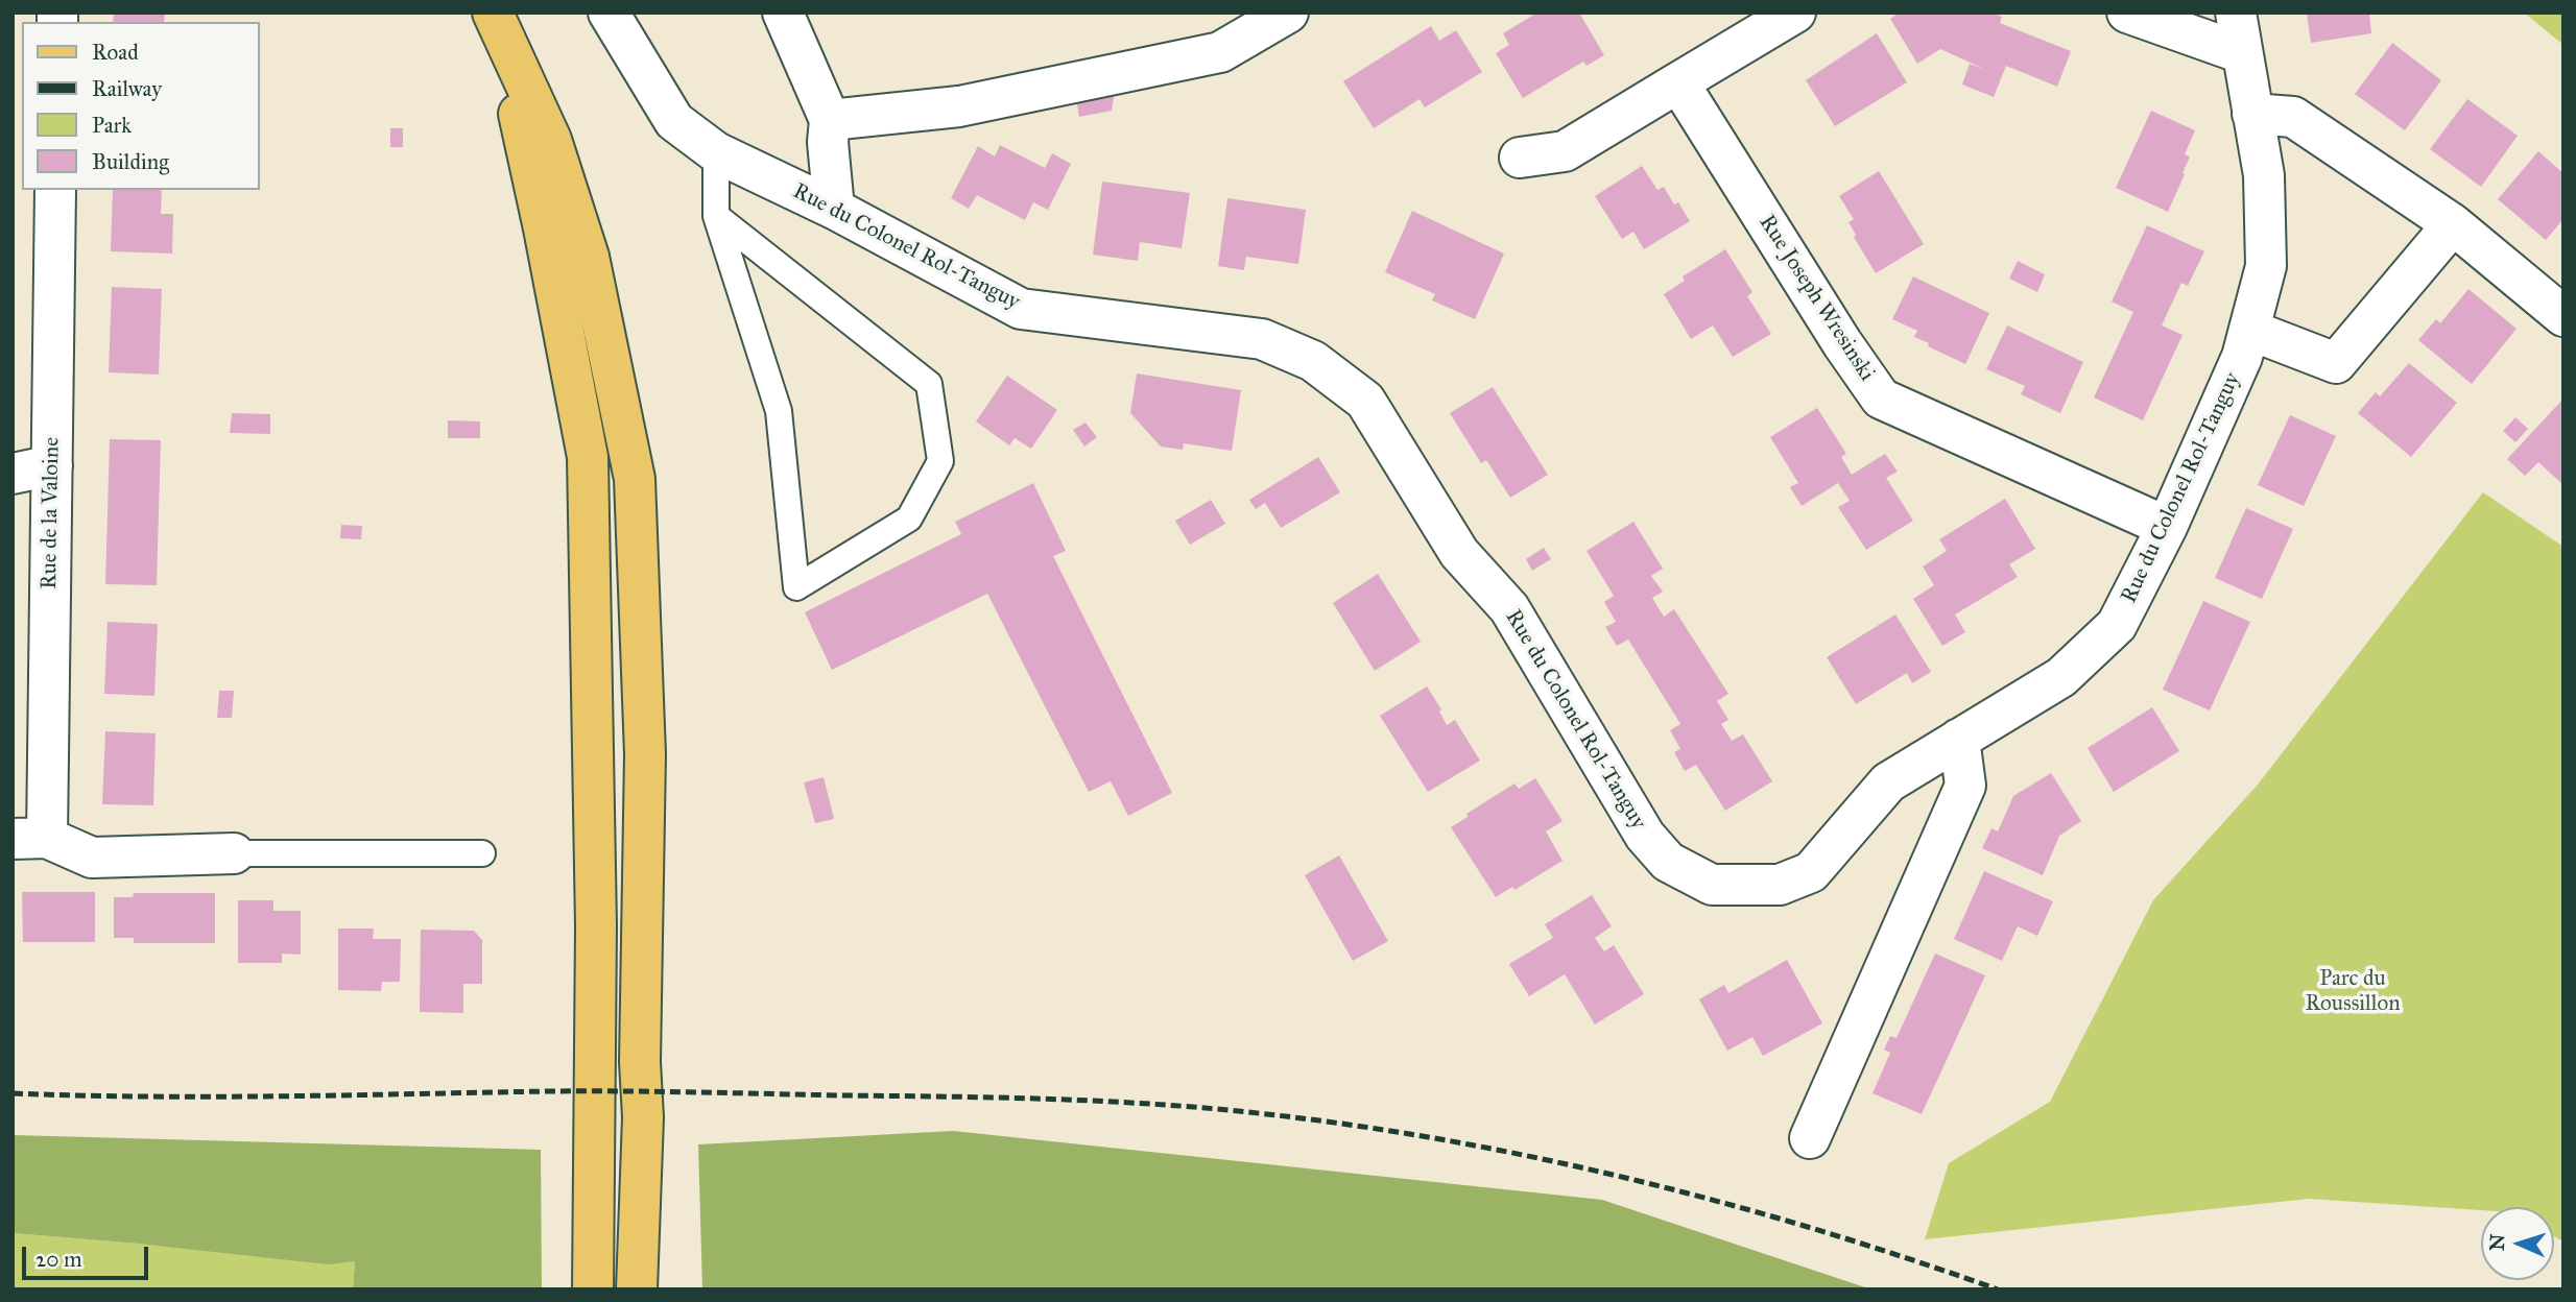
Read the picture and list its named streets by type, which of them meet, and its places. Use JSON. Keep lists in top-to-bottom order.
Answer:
{
  "streets": {
    "street": ["Rue du Colonel Rol-Tanguy", "Rue Joseph Wresinski", "Rue de la Valoine"]
  },
  "crossings": [
    ["Rue du Colonel Rol-Tanguy", "Rue Joseph Wresinski"]
  ],
  "parks": ["Parc du Roussillon"],
  "legend": [
    "Road",
    "Railway",
    "Park",
    "Building"
  ],
  "scale_bar": "20 m",
  "north": "left"
}
